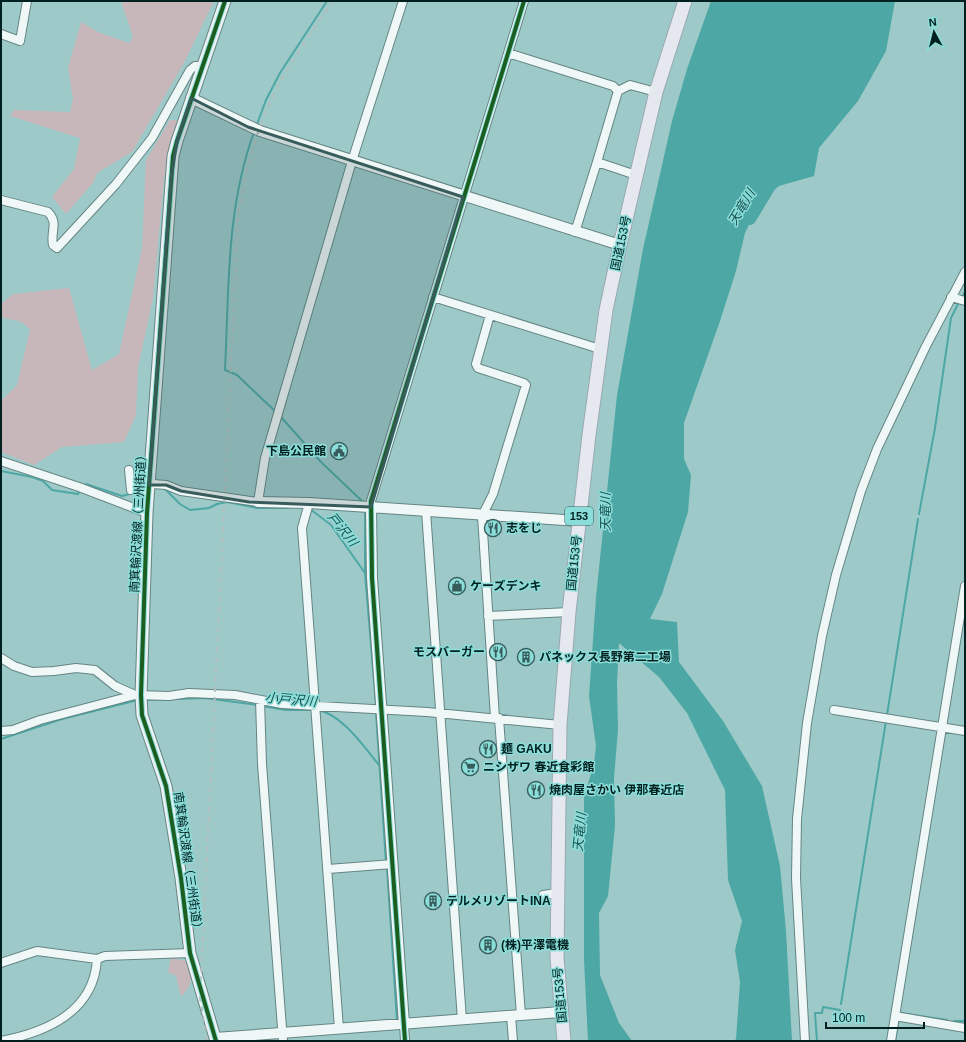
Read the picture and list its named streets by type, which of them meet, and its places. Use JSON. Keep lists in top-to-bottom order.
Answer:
{
  "streets": {
    "highway": ["国道153号", "153"],
    "main road": ["南箕輪沢渡線（三州街道）"]
  },
  "water": ["天竜川", "戸沢川", "小戸沢川"],
  "places": {
    "public building": ["下島公民館"],
    "restaurant": [
      "志をじ",
      "モスバーガー",
      "麺 GAKU",
      "焼肉屋さかい 伊那春近店"
    ],
    "shop": ["ケーズデンキ"],
    "building": ["パネックス長野第二工場", "テルメリゾートINA", "(株)平澤電機"],
    "supermarket": ["ニシザワ 春近食彩館"]
  },
  "scale_bar": "100 m",
  "north": "top"
}
